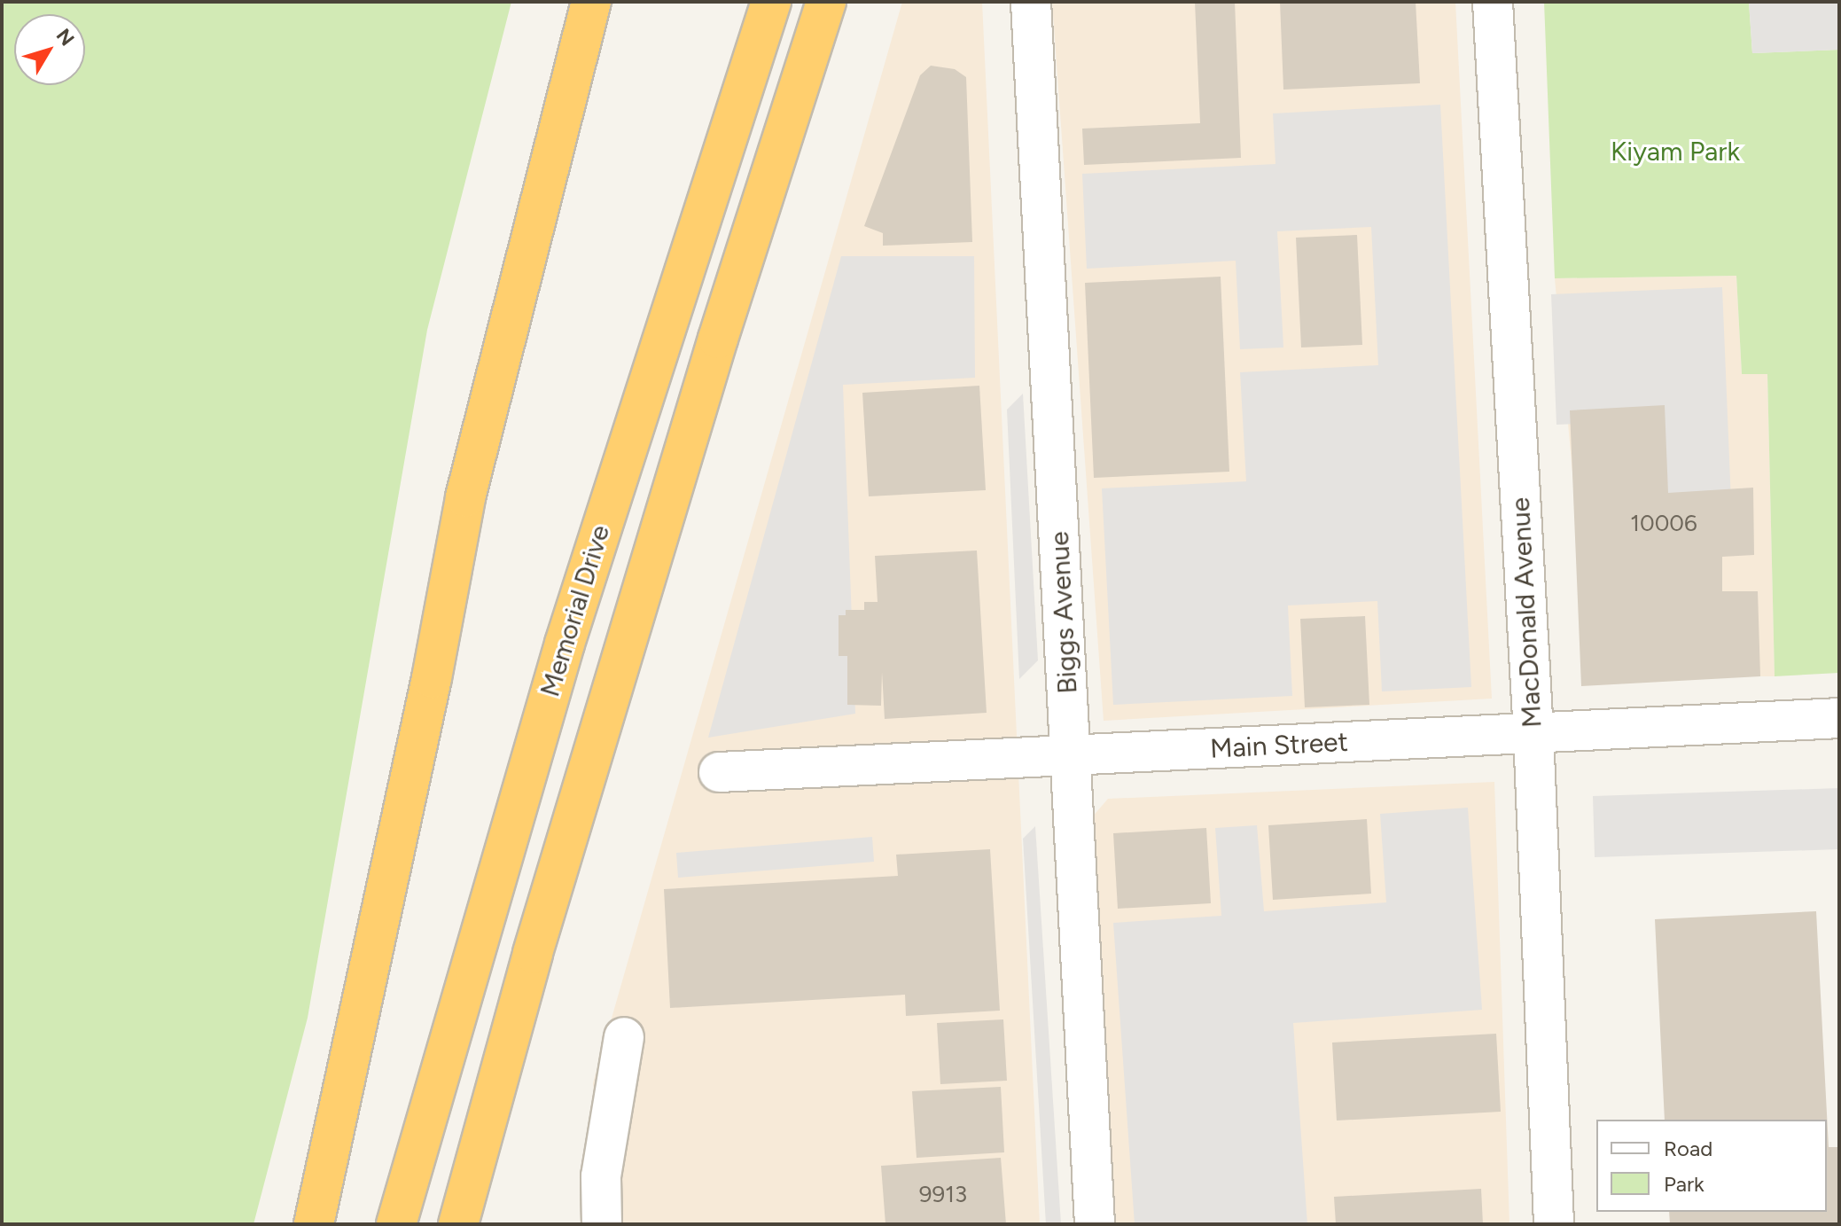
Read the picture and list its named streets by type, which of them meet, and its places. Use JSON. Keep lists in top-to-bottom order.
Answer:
{
  "streets": {
    "highway": ["Memorial Drive"],
    "street": ["Biggs Avenue", "MacDonald Avenue", "Main Street"]
  },
  "crossings": [
    ["Biggs Avenue", "Main Street"],
    ["MacDonald Avenue", "Main Street"]
  ],
  "parks": ["Kiyam Park"],
  "house_numbers": ["10006", "9913"],
  "legend": ["Road", "Park"],
  "north": "top right"
}
